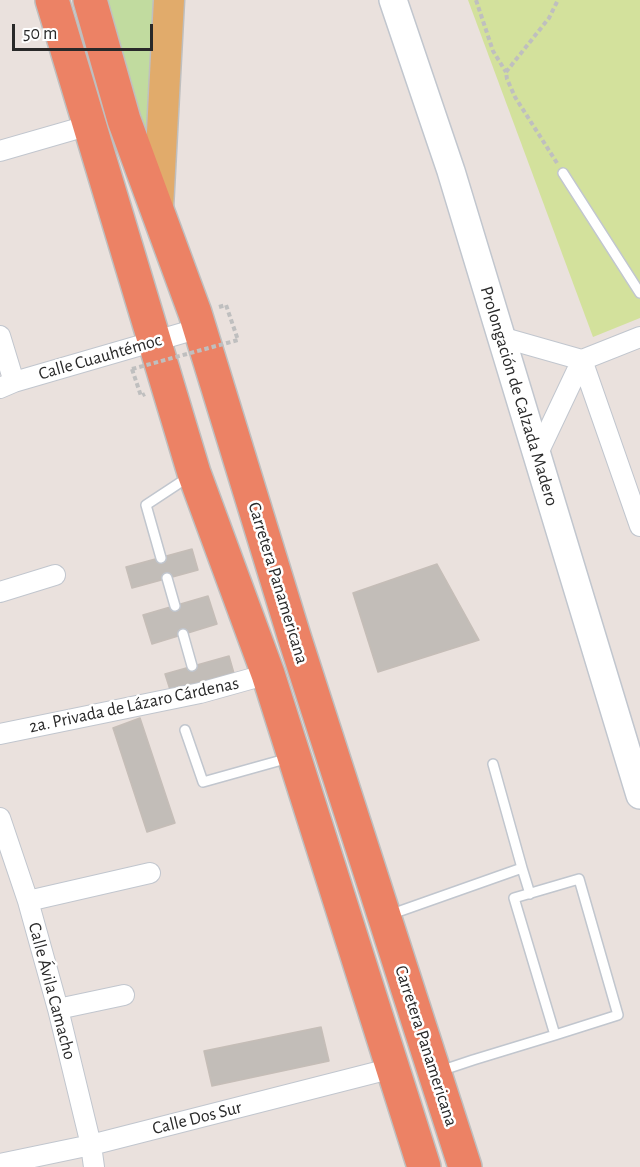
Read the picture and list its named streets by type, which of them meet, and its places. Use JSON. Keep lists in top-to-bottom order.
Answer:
{
  "streets": {
    "highway": ["Carretera Panamericana"],
    "street": [
      "Calle Cuauhtémoc",
      "Prolongación de Calzada Madero",
      "2a. Privada de Lázaro Cárdenas",
      "Calle Ávila Camacho",
      "Calle Dos Sur"
    ]
  },
  "crossings": [
    ["Calle Cuauhtémoc", "Carretera Panamericana"],
    ["Carretera Panamericana", "2a. Privada de Lázaro Cárdenas"],
    ["Carretera Panamericana", "Calle Dos Sur"],
    ["Calle Ávila Camacho", "Calle Dos Sur"]
  ],
  "scale_bar": "50 m"
}
